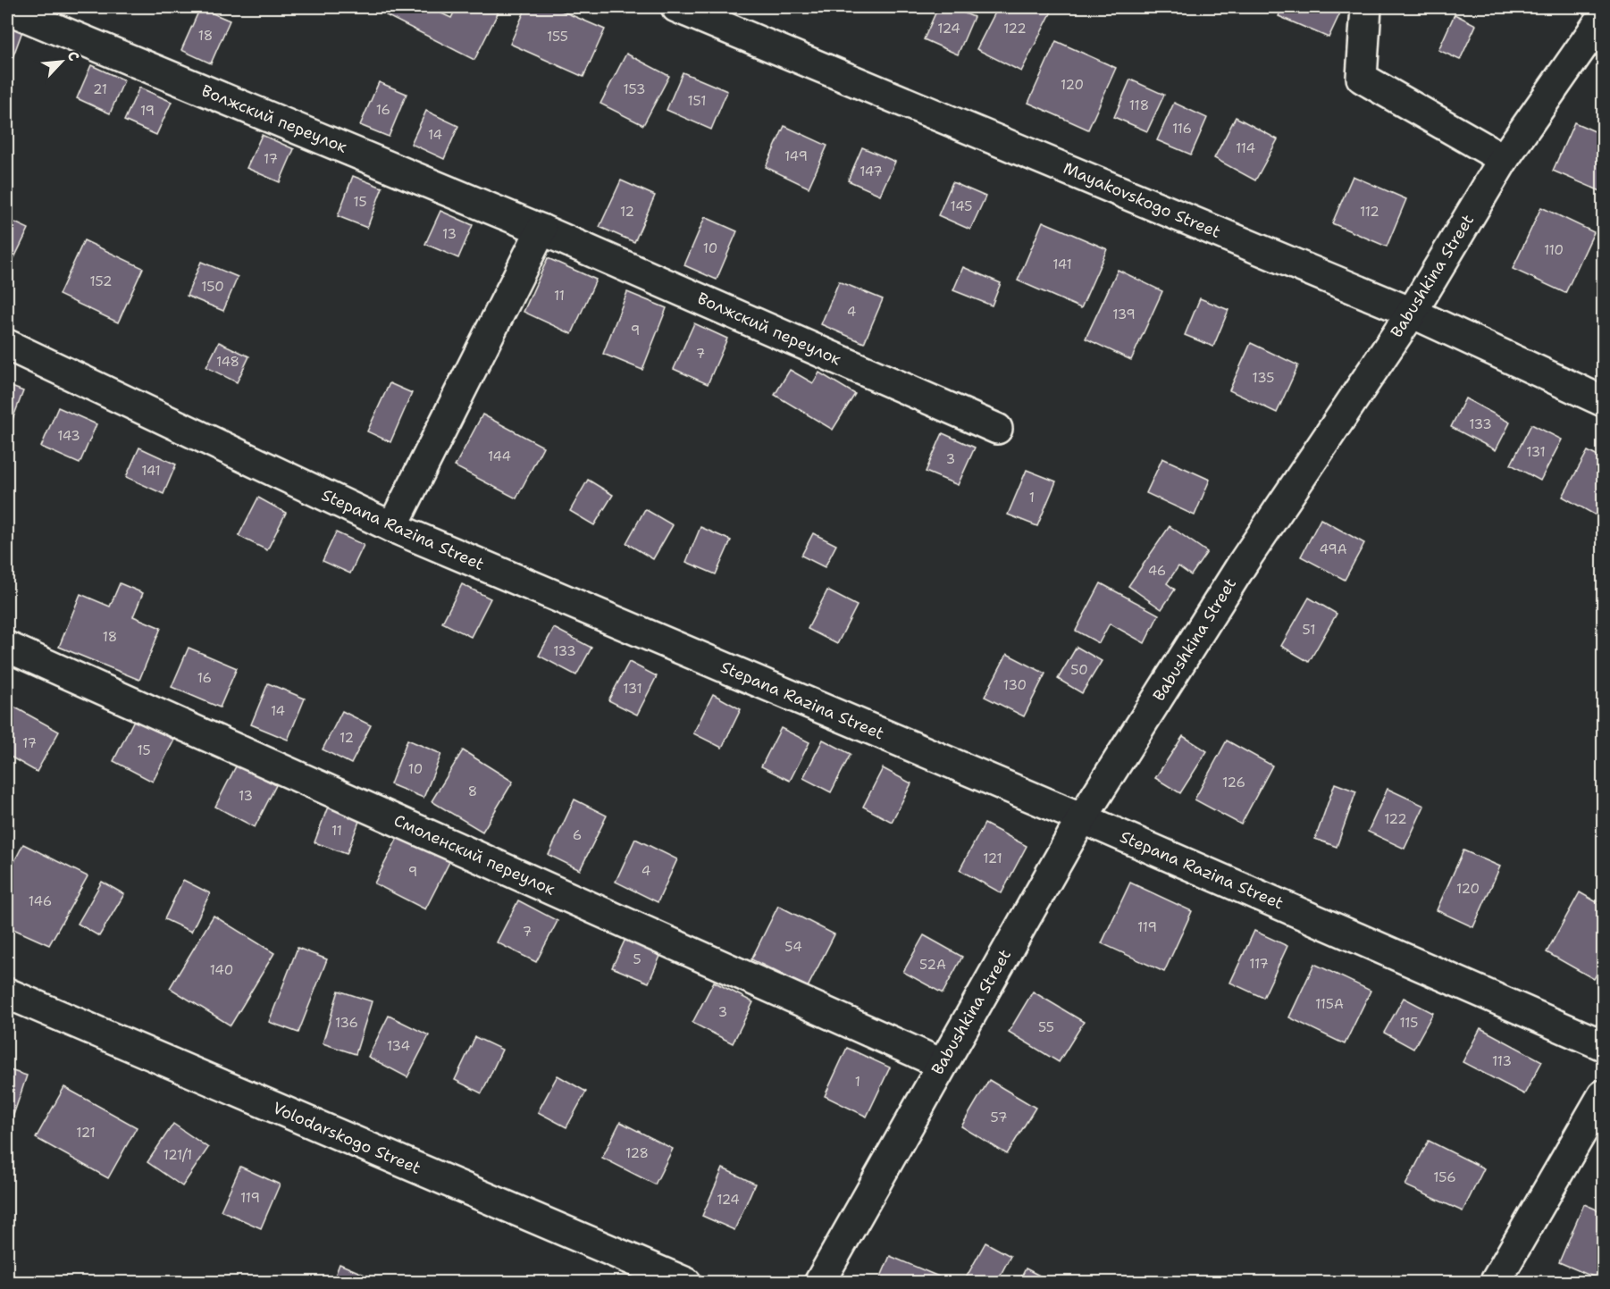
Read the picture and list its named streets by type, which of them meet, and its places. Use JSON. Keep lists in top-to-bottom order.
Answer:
{
  "streets": {
    "street": [
      "Волжский переулок",
      "Mayakovskogo Street",
      "Babushkina Street",
      "Stepana Razina Street",
      "Смоленский переулок",
      "Volodarskogo Street"
    ]
  },
  "crossings": [
    ["Mayakovskogo Street", "Babushkina Street"],
    ["Babushkina Street", "Stepana Razina Street"],
    ["Babushkina Street", "Смоленский переулок"]
  ],
  "house_numbers": [
    "124",
    "122",
    "18",
    "155",
    "120",
    "21",
    "153",
    "151",
    "118",
    "16",
    "19",
    "116",
    "14",
    "114",
    "149",
    "17",
    "147",
    "15",
    "145",
    "12",
    "112",
    "13",
    "10",
    "110",
    "141",
    "152",
    "150",
    "11",
    "4",
    "139",
    "9",
    "7",
    "148",
    "135",
    "133",
    "143",
    "131",
    "144",
    "3",
    "141",
    "1",
    "49А",
    "46",
    "51",
    "18",
    "133",
    "50",
    "16",
    "130",
    "131",
    "14",
    "12",
    "17",
    "15",
    "10",
    "126",
    "8",
    "13",
    "122",
    "11",
    "6",
    "121",
    "4",
    "9",
    "120",
    "146",
    "119",
    "7",
    "54",
    "5",
    "117",
    "52А",
    "140",
    "115А",
    "3",
    "136",
    "115",
    "55",
    "134",
    "113",
    "1",
    "57",
    "121",
    "128",
    "121/1",
    "156",
    "119",
    "124"
  ],
  "north": "top right"
}
